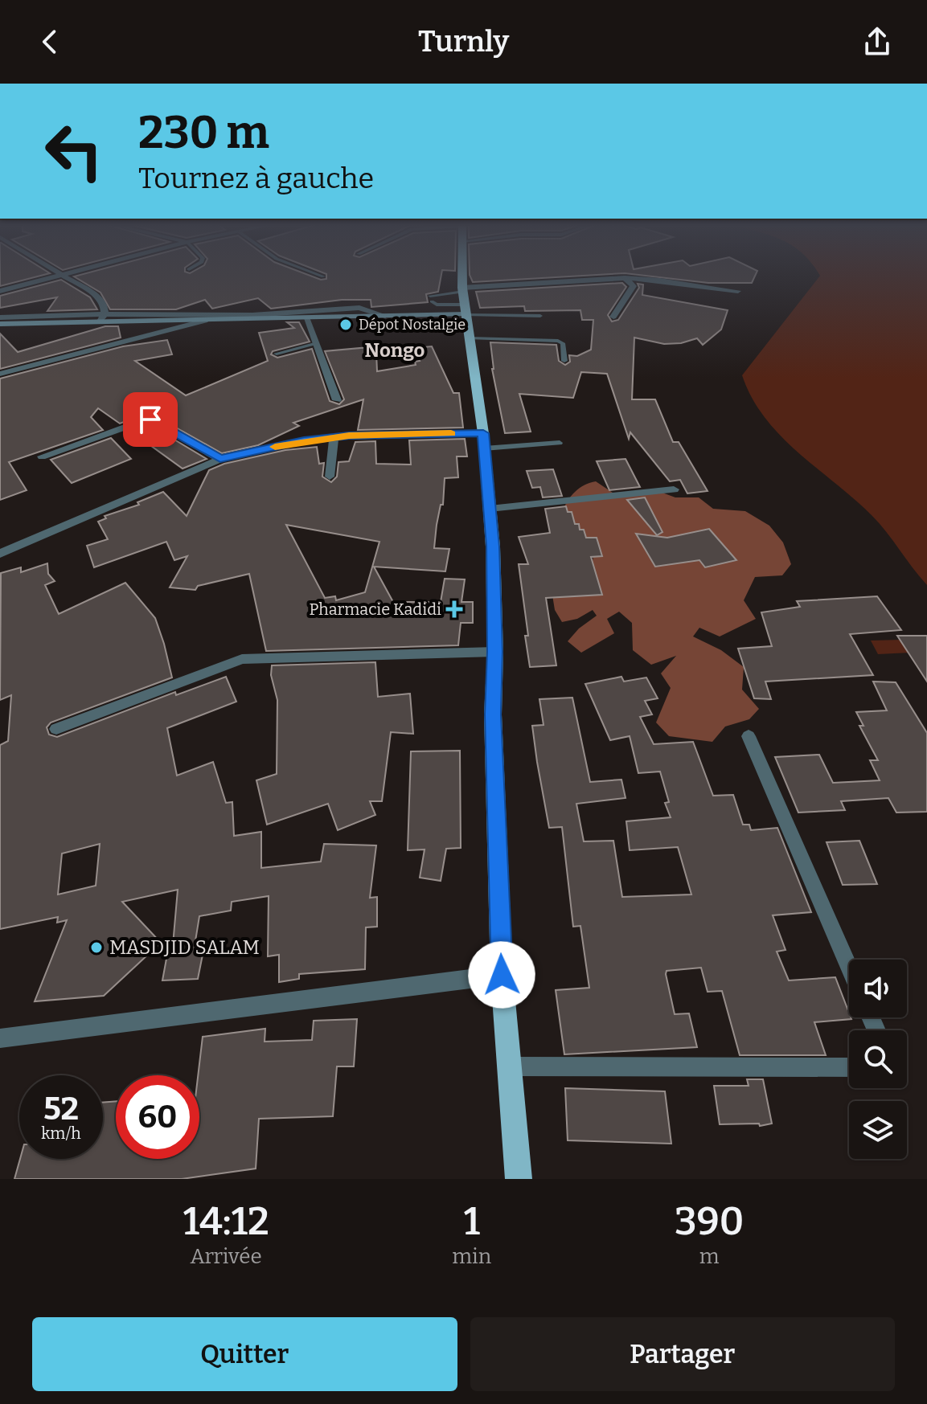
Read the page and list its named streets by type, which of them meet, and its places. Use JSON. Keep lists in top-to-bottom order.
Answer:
{
  "districts": ["Nongo"],
  "places": {
    "other": ["Dépot Nostalgie", "MASDJID SALAM"],
    "health": ["Pharmacie Kadidi"]
  },
  "page": {
    "header": "Turnly",
    "turn": ["230 m", "Tournez à gauche"],
    "speed": "52 km/h",
    "limit": "60",
    "eta": [
      "14:12",
      "Arrivée",
      "1",
      "min",
      "390",
      "m"
    ],
    "buttons": ["Quitter", "Partager"]
  }
}
